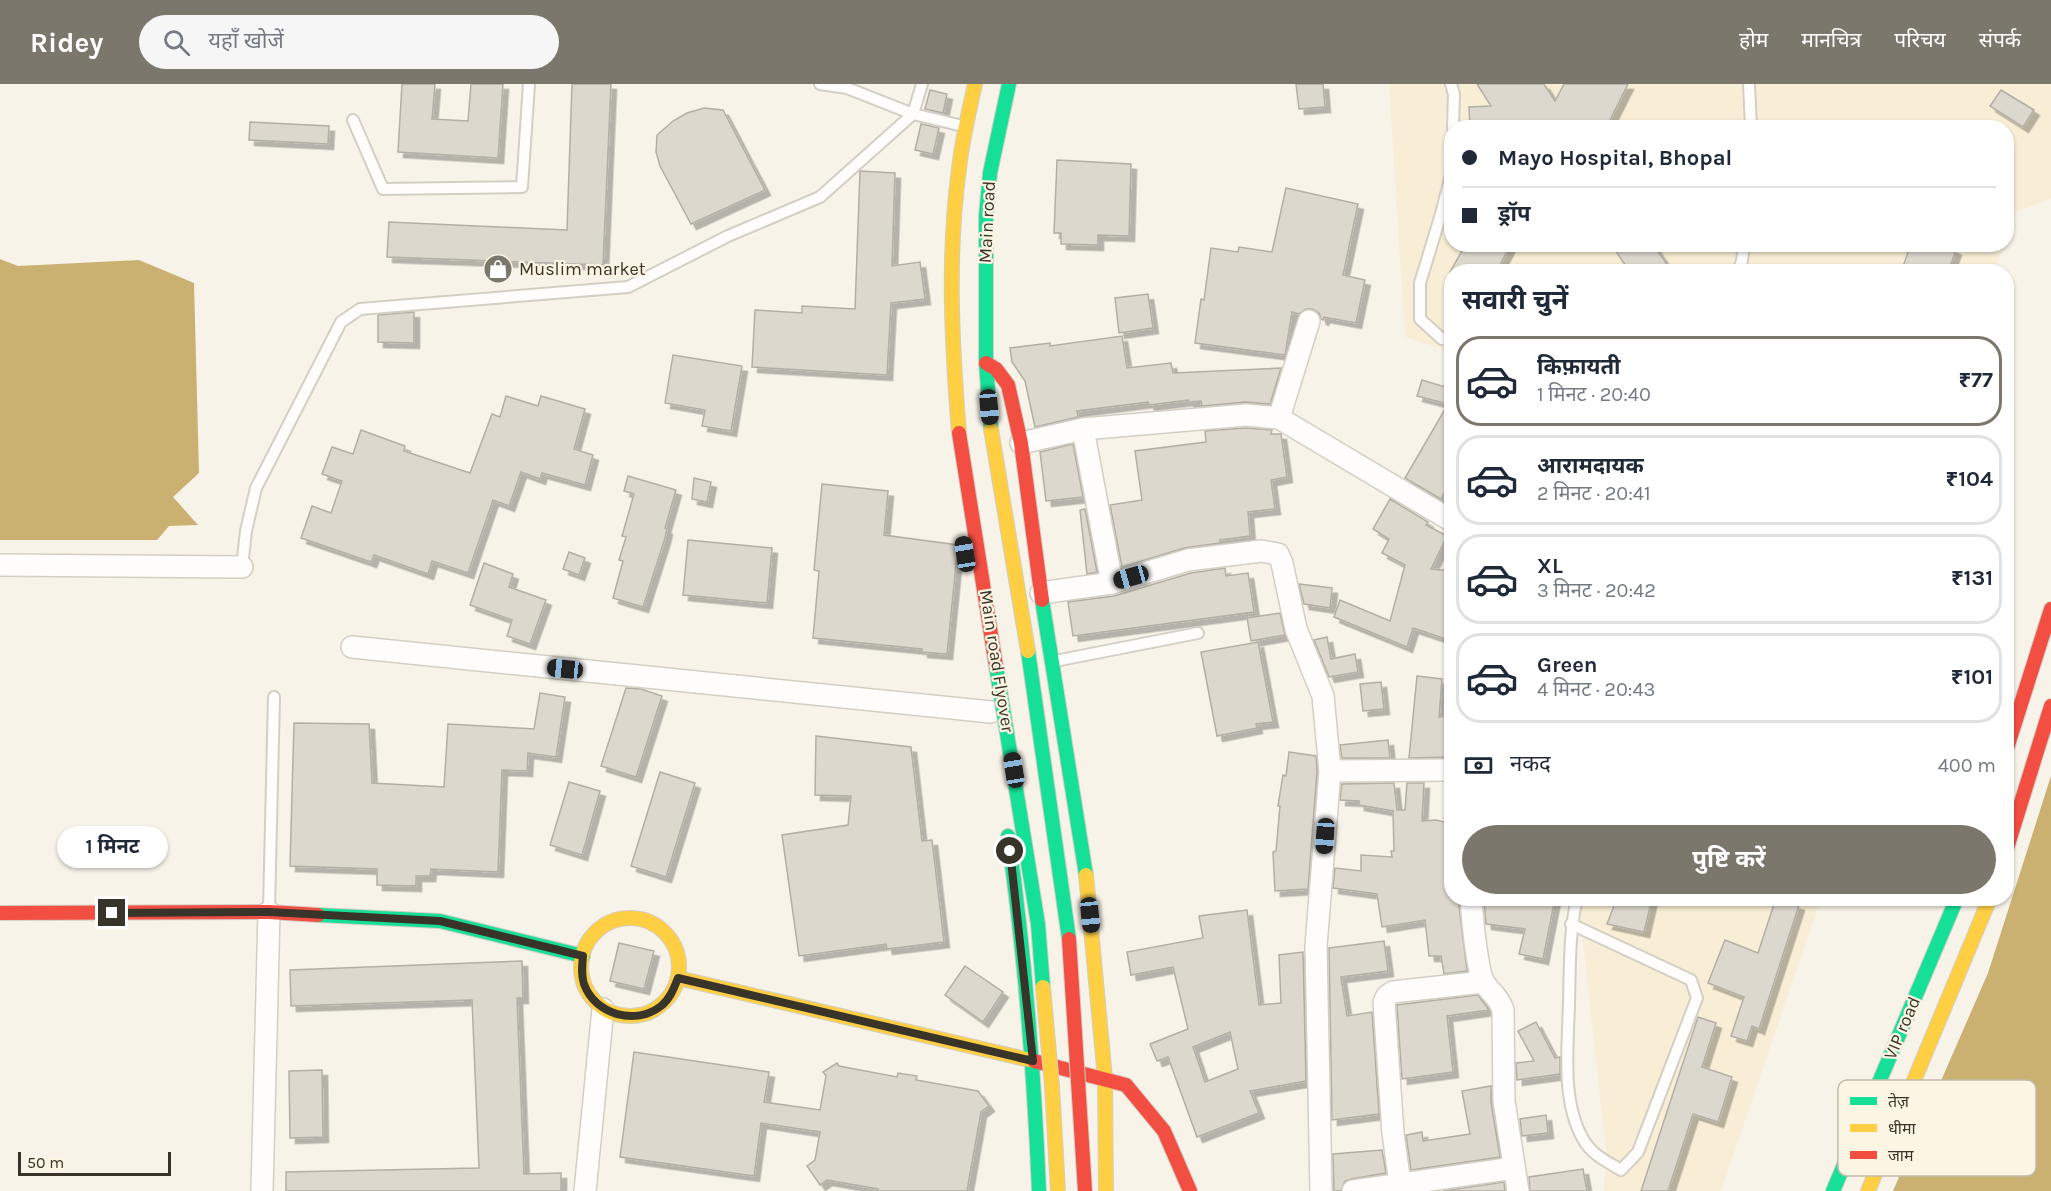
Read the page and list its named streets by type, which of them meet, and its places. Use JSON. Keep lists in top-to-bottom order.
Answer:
{
  "streets": {
    "main road": ["Main road", "Main road Flyover", "VIP road"]
  },
  "crossings": [
    ["Main road", "Main road Flyover"]
  ],
  "places": {
    "shop": ["Muslim market"]
  },
  "legend": ["तेज़", "धीमा", "जाम"],
  "scale_bar": "50 m",
  "page": {
    "header": "Ridey",
    "search": "यहाँ खोजें",
    "nav": [
      "होम",
      "मानचित्र",
      "परिचय",
      "संपर्क"
    ],
    "banner": ["Mayo Hospital, Bhopal", "ड्रॉप"],
    "heading": "सवारी चुनें",
    "list": [
      {
        "name": "किफ़ायती",
        "note": "1 मिनट · 20:40",
        "value": "₹77"
      },
      {
        "name": "आरामदायक",
        "note": "2 मिनट · 20:41",
        "value": "₹104"
      },
      {
        "name": "XL",
        "note": "3 मिनट · 20:42",
        "value": "₹131"
      },
      {
        "name": "Green",
        "note": "4 मिनट · 20:43",
        "value": "₹101"
      }
    ],
    "pay": ["नकद", "400 m"],
    "buttons": "पुष्टि करें",
    "bubble": "1 मिनट",
    "scale": "50 m"
  }
}
